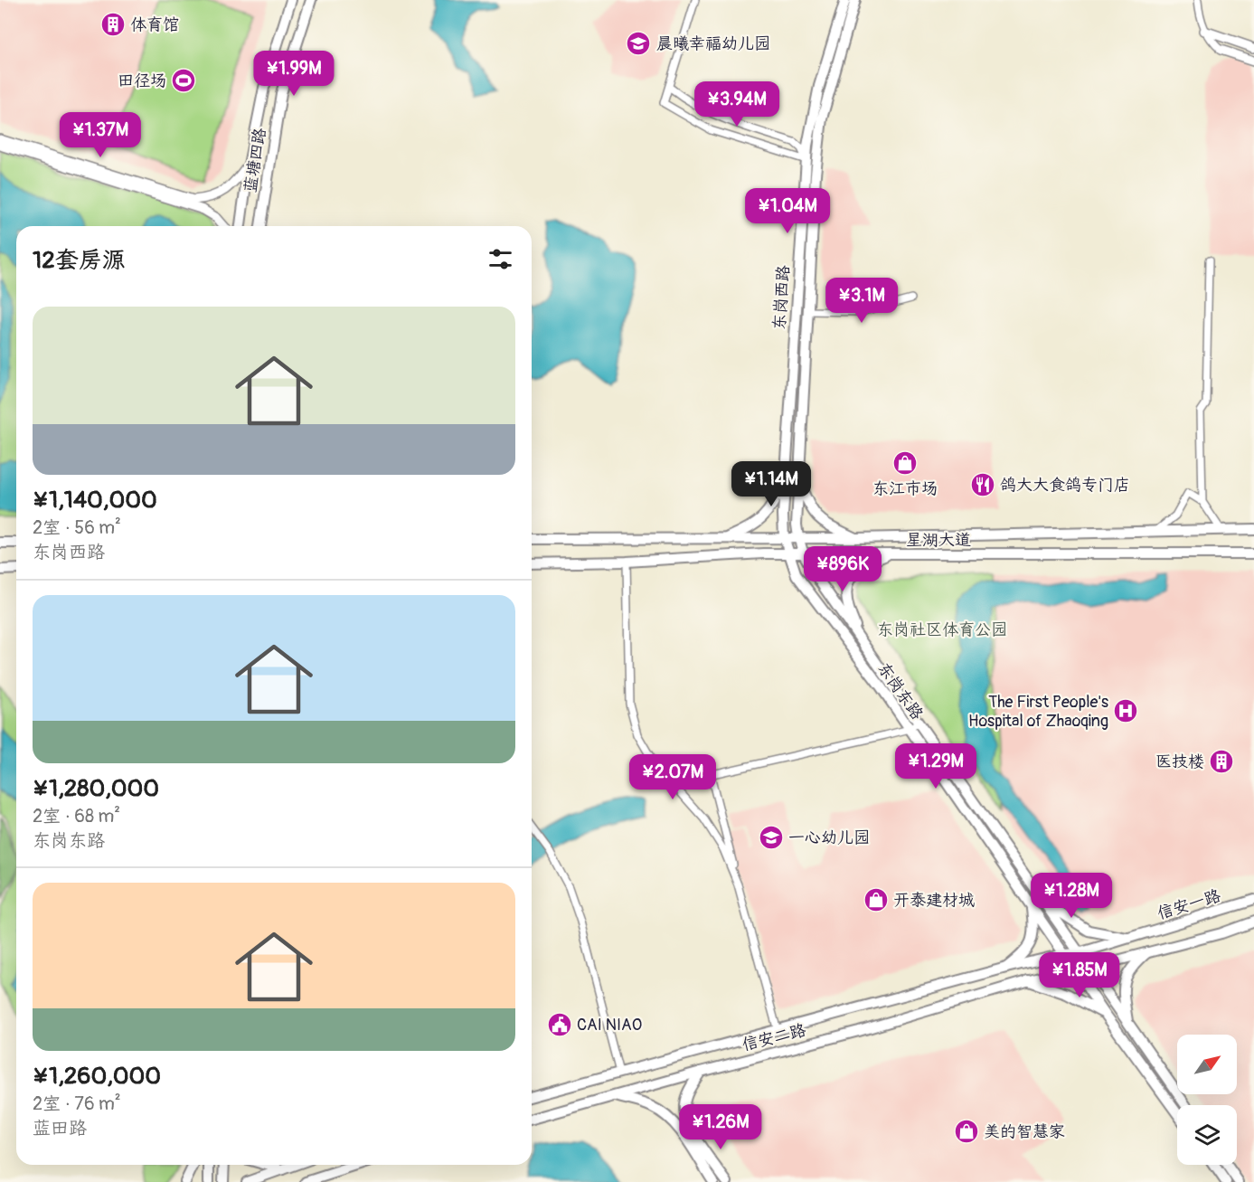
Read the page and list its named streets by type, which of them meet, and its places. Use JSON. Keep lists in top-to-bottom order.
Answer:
{
  "streets": {
    "main road": [
      "蓝塘四路",
      "东岗西路",
      "星湖大道",
      "东岗东路",
      "信安一路",
      "信安二路"
    ]
  },
  "crossings": [
    ["东岗西路", "星湖大道"],
    ["东岗西路", "东岗东路"],
    ["星湖大道", "东岗东路"],
    ["东岗东路", "信安一路"],
    ["信安一路", "信安二路"]
  ],
  "parks": ["东岗社区体育公园"],
  "places": {
    "building": ["体育馆", "医技楼"],
    "school or university": ["晨曦幸福幼儿园", "一心幼儿园"],
    "sports": ["田径场"],
    "shop": ["东江市场", "开泰建材城", "美的智慧家"],
    "restaurant": ["鸽大大食鸽专门店"],
    "hospital": ["The First People's Hospital of Zhaoqing"],
    "public building": ["CAI NIAO"]
  },
  "north": "top right",
  "page": {
    "price": [
      "¥1.99M",
      "¥3.94M",
      "¥1.37M",
      "¥1.04M",
      "¥3.1M",
      "¥1.14M",
      "¥896K",
      "¥1.29M",
      "¥2.07M",
      "¥1.28M",
      "¥1.85M",
      "¥1.26M"
    ],
    "heading": "12套房源",
    "list": [
      {
        "name": "¥1,140,000",
        "note": "2室 · 56 m² · 东岗西路"
      },
      {
        "name": "¥1,280,000",
        "note": "2室 · 68 m² · 东岗东路"
      },
      {
        "name": "¥1,260,000",
        "note": "2室 · 76 m² · 蓝田路"
      }
    ]
  }
}
